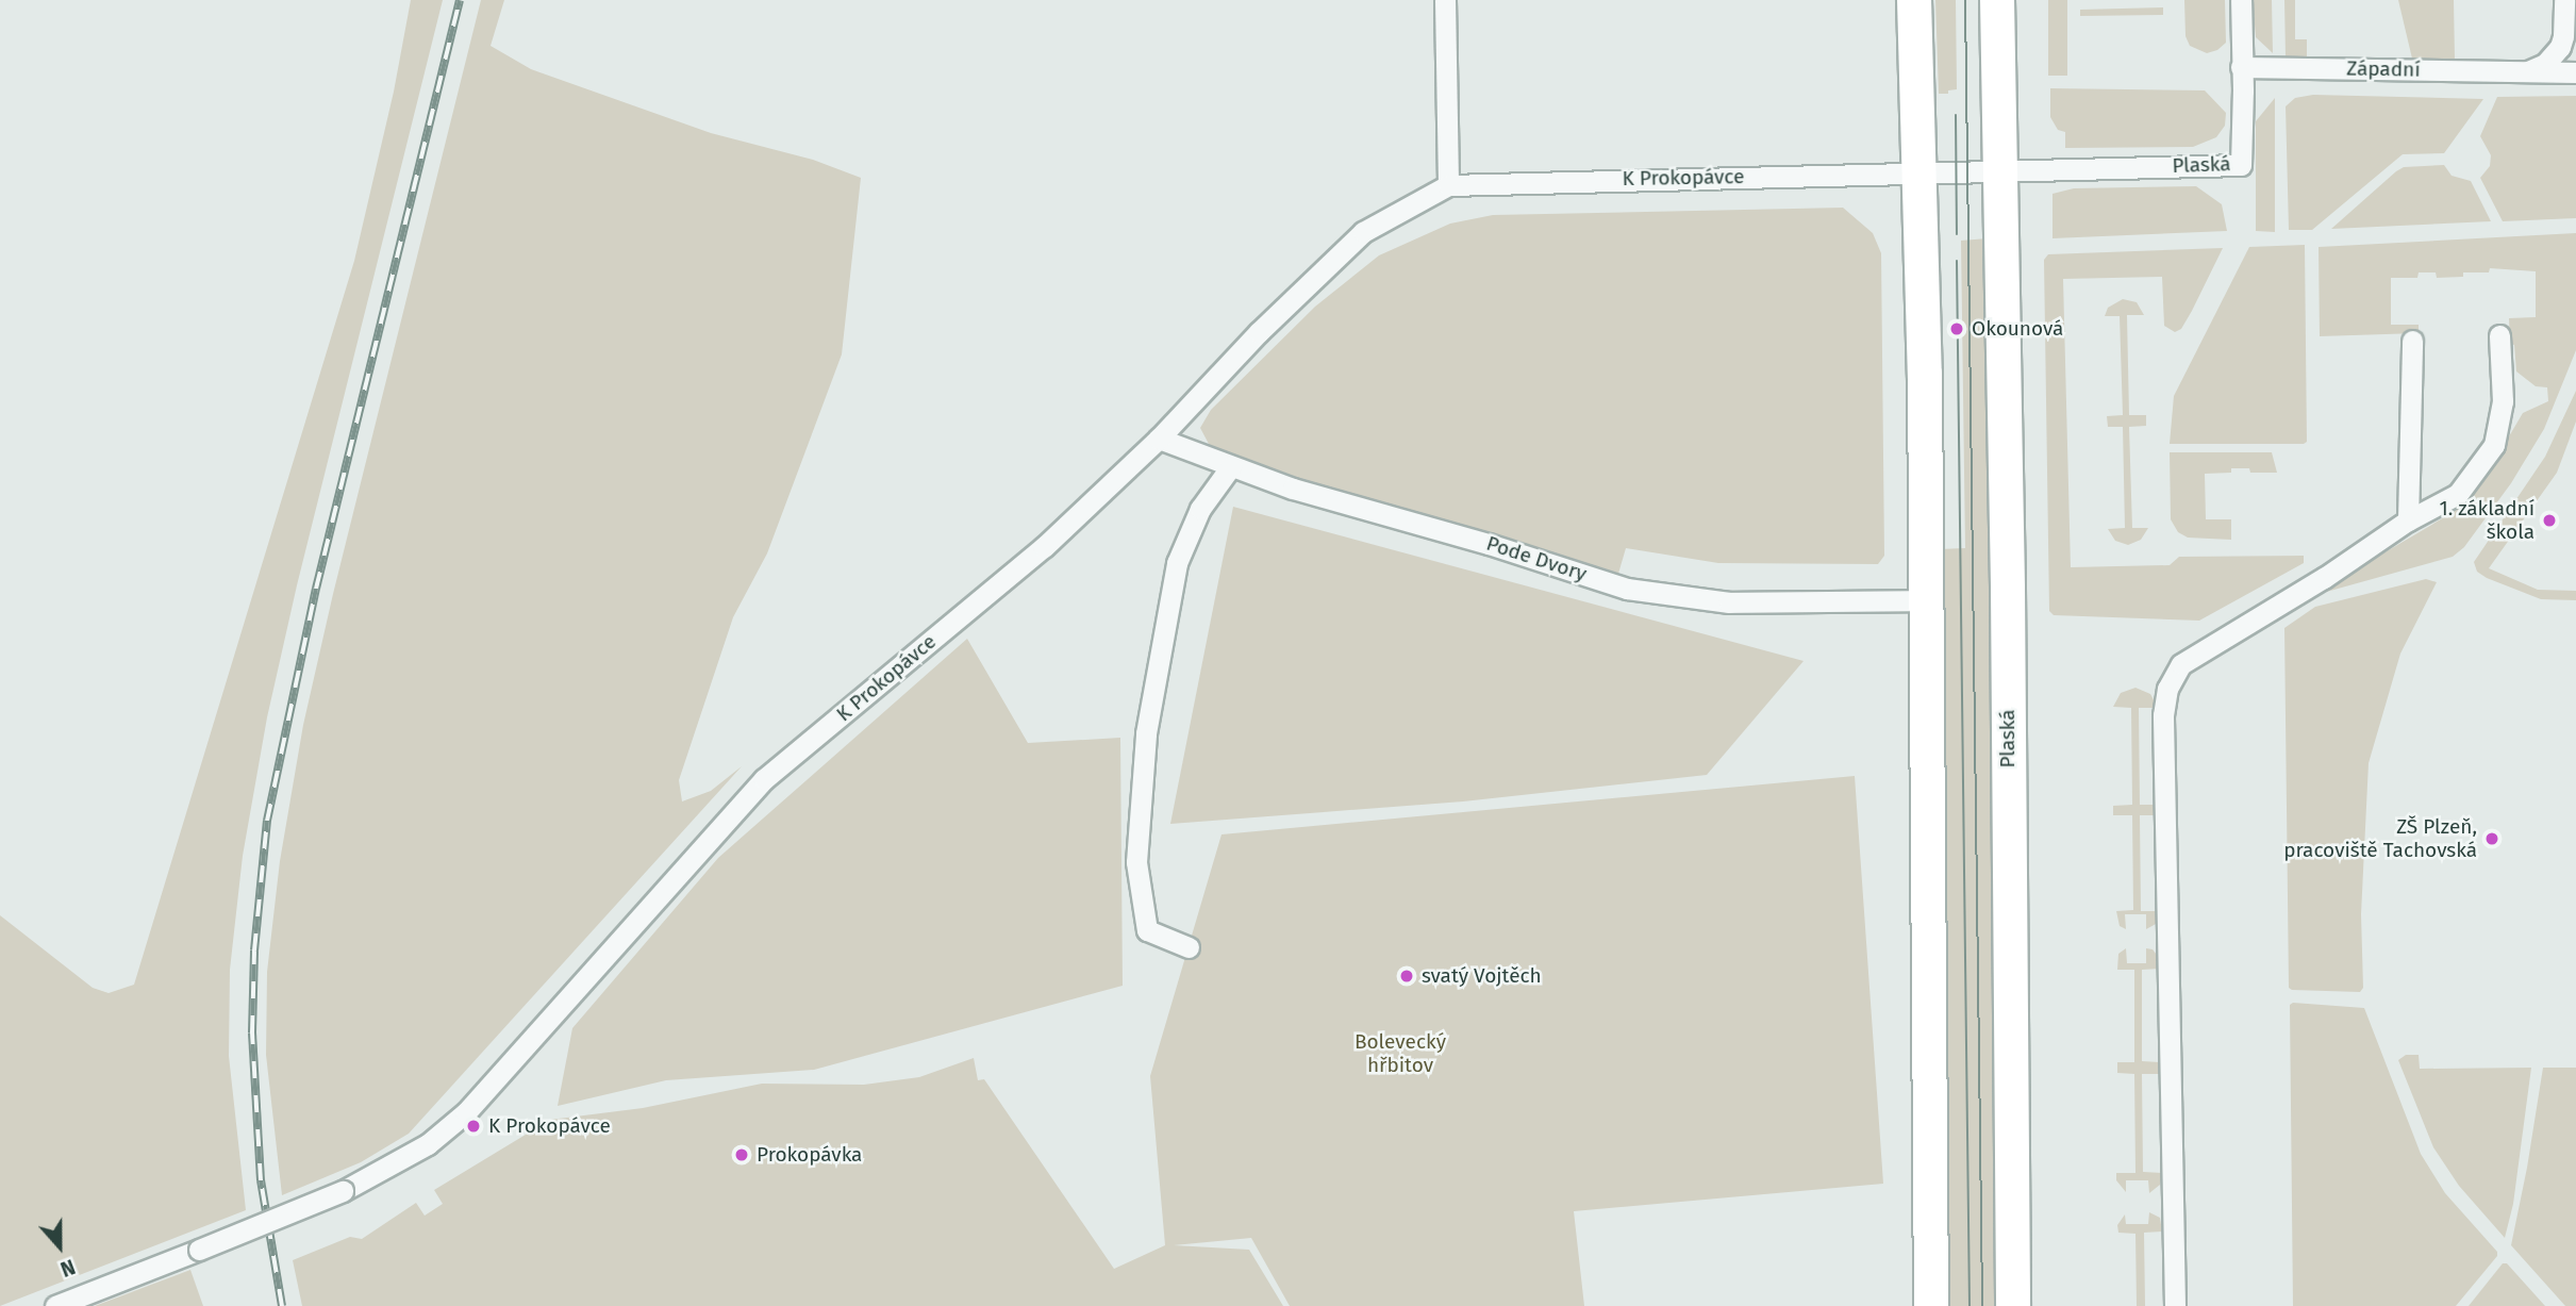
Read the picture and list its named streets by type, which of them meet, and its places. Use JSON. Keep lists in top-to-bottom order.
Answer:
{
  "streets": {
    "main road": ["Plaská"],
    "street": ["Západní", "K Prokopávce", "Pode Dvory"]
  },
  "crossings": [
    ["Západní", "Plaská"],
    ["Plaská", "K Prokopávce"],
    ["K Prokopávce", "Pode Dvory"]
  ],
  "parks": ["Bolevecký hřbitov"],
  "places": [
    "Okounová",
    "1. základní škola",
    "ZŠ Plzeň, pracoviště Tachovská",
    "svatý Vojtěch",
    "K Prokopávce",
    "Prokopávka"
  ],
  "north": "bottom"
}
